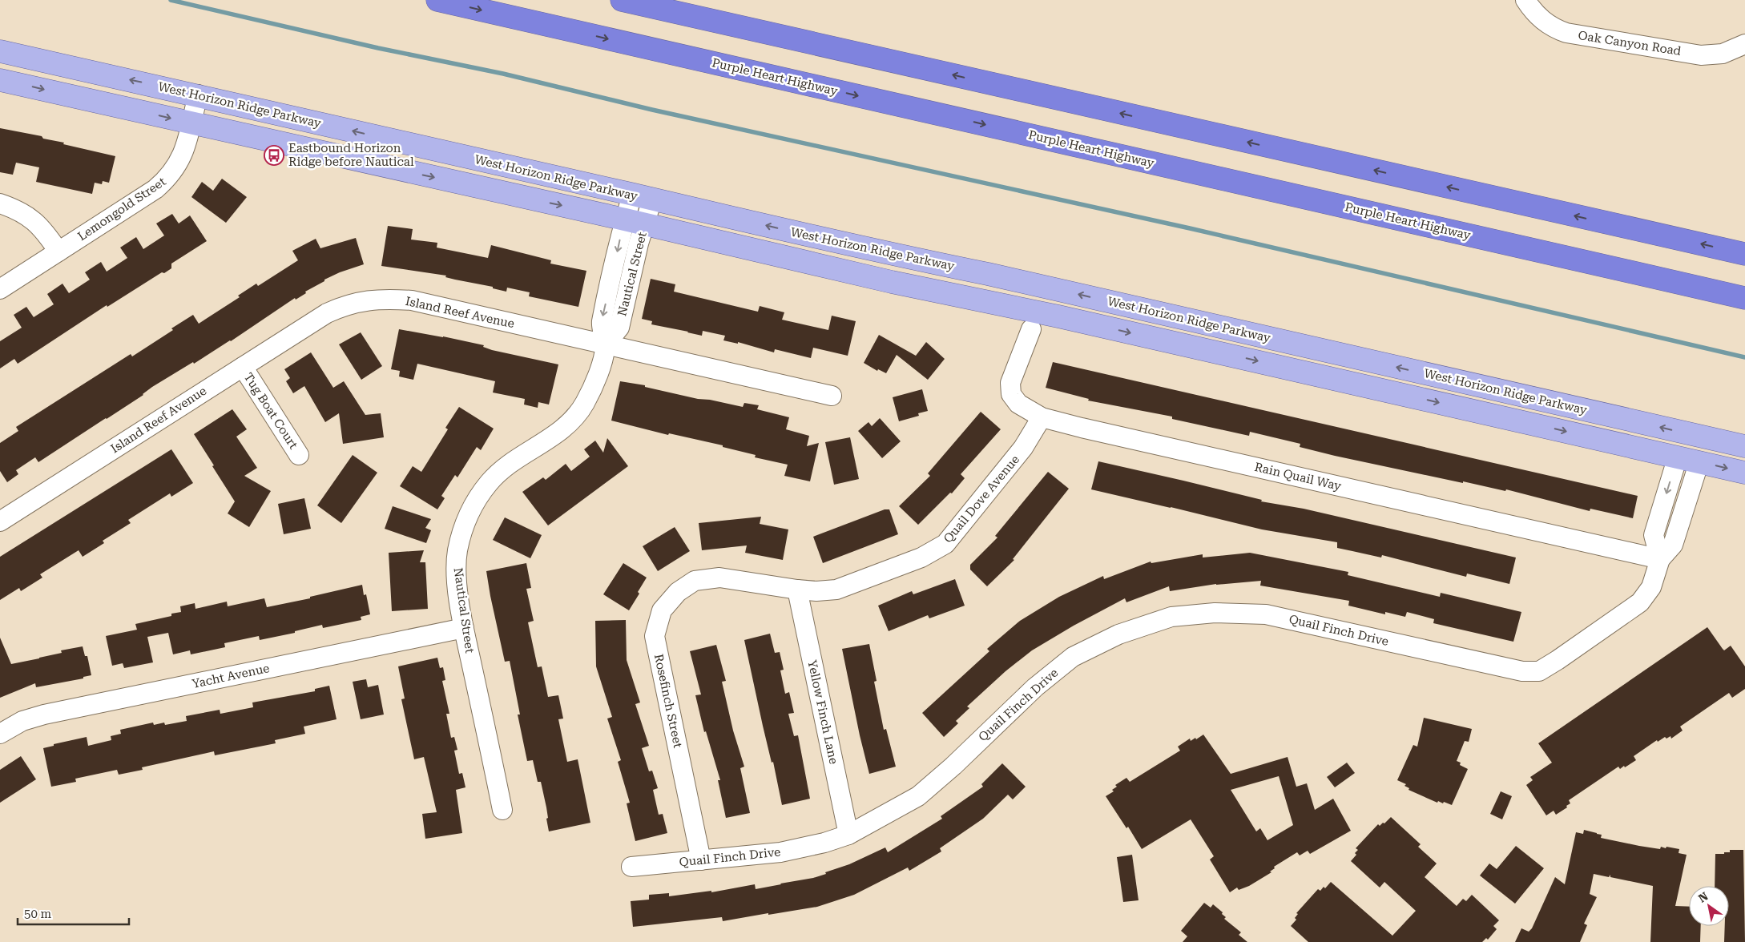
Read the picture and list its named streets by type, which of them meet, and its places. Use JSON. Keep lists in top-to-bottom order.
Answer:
{
  "streets": {
    "highway": ["Purple Heart Highway"],
    "main road": ["West Horizon Ridge Parkway"],
    "street": [
      "Oak Canyon Road",
      "Lemongold Street",
      "Nautical Street",
      "Island Reef Avenue",
      "Tug Boat Court",
      "Rain Quail Way",
      "Quail Dove Avenue",
      "Quail Finch Drive",
      "Yacht Avenue",
      "Rosefinch Street",
      "Yellow Finch Lane"
    ]
  },
  "crossings": [
    ["West Horizon Ridge Parkway", "Lemongold Street"],
    ["West Horizon Ridge Parkway", "Nautical Street"],
    ["West Horizon Ridge Parkway", "Rain Quail Way"],
    ["West Horizon Ridge Parkway", "Quail Finch Drive"],
    ["Nautical Street", "Island Reef Avenue"],
    ["Nautical Street", "Yacht Avenue"],
    ["Island Reef Avenue", "Tug Boat Court"],
    ["Rain Quail Way", "Quail Dove Avenue"],
    ["Rain Quail Way", "Quail Finch Drive"],
    ["Quail Dove Avenue", "Rosefinch Street"],
    ["Quail Dove Avenue", "Yellow Finch Lane"],
    ["Quail Finch Drive", "Rosefinch Street"],
    ["Quail Finch Drive", "Yellow Finch Lane"]
  ],
  "places": {
    "bus stop": ["Eastbound Horizon Ridge before Nautical"]
  },
  "scale_bar": "50 m",
  "north": "top left"
}
